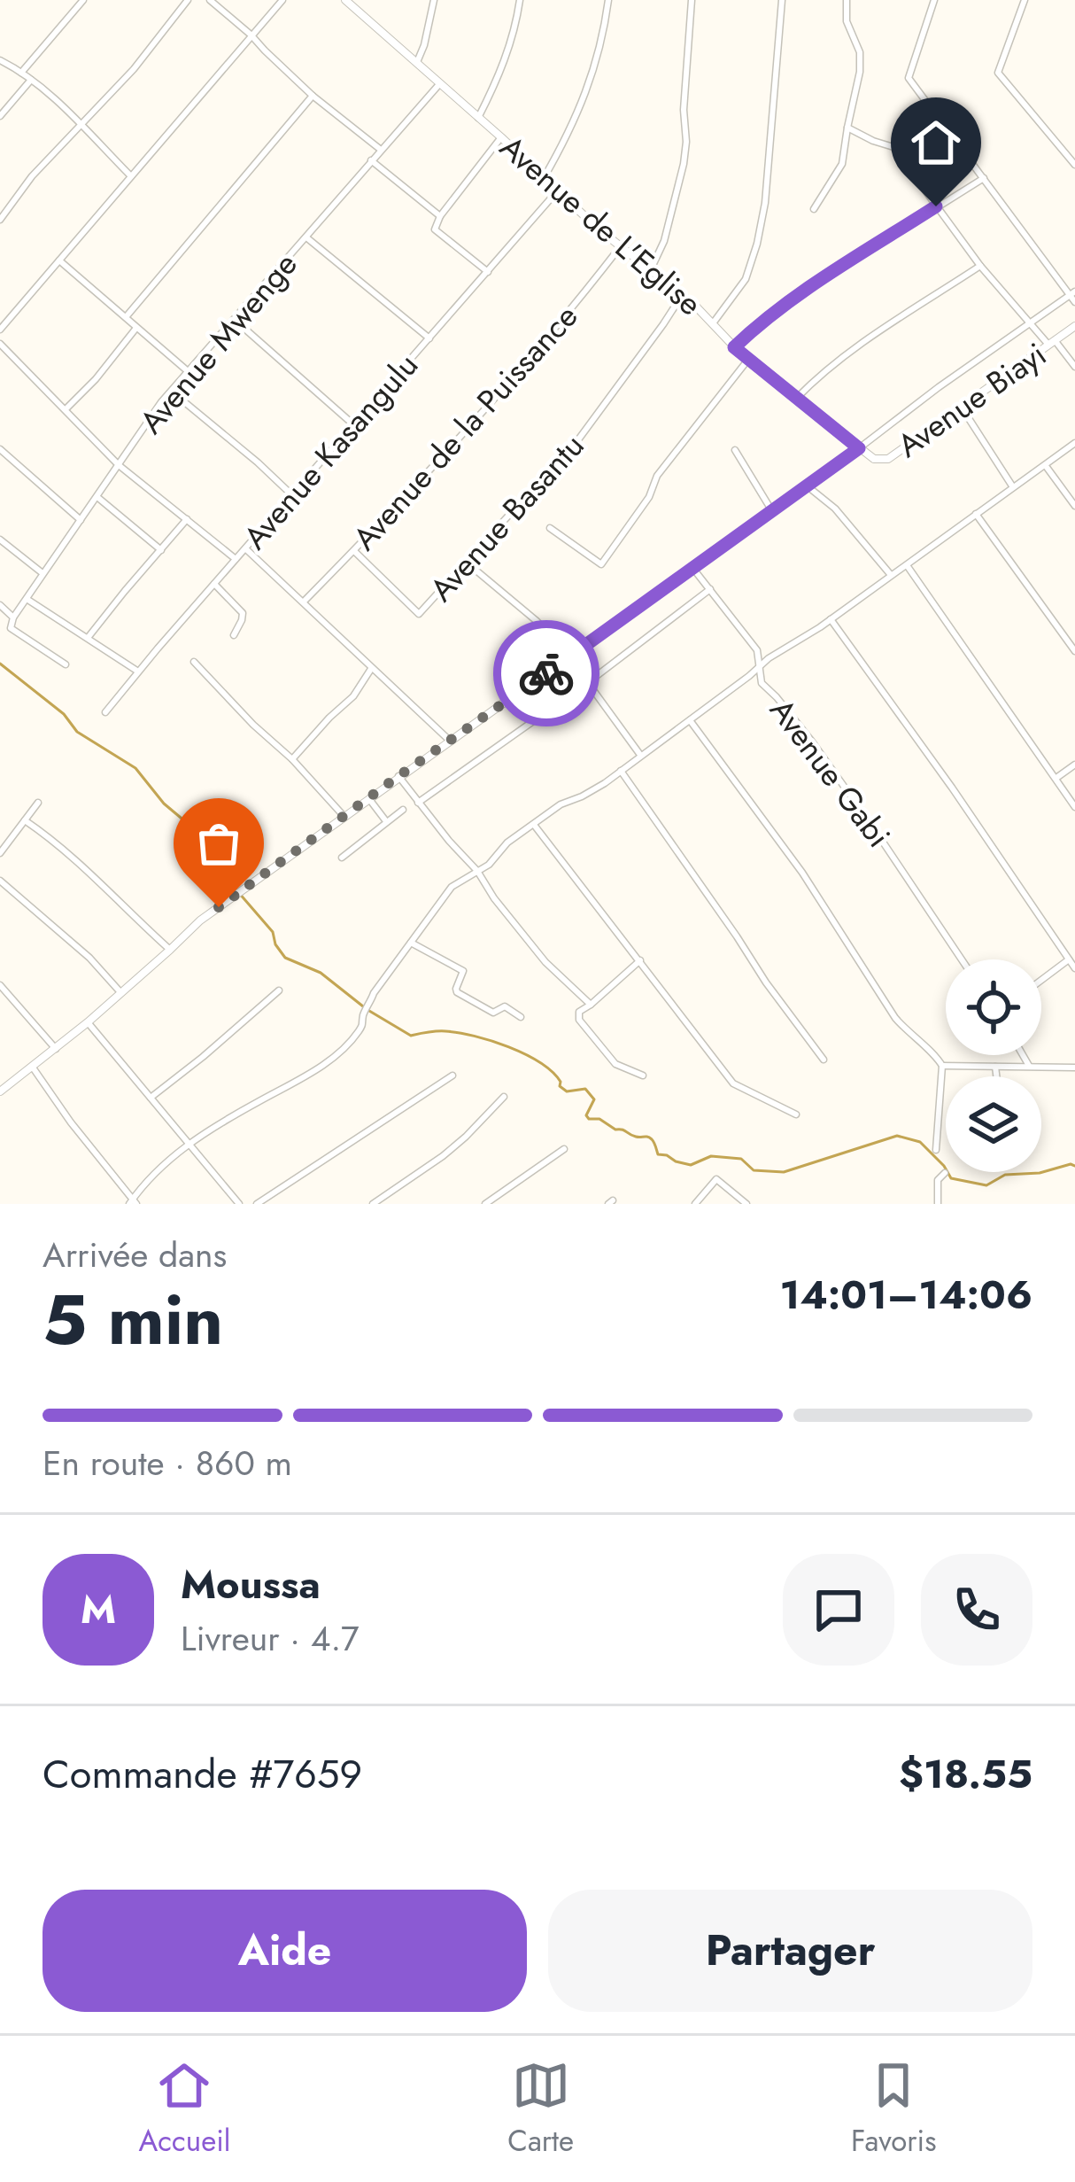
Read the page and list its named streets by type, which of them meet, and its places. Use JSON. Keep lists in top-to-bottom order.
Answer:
{
  "streets": {
    "street": [
      "Avenue de L'Eglise",
      "Avenue Mwenge",
      "Avenue Biayi",
      "Avenue de la Puissance",
      "Avenue Kasangulu",
      "Avenue Basantu",
      "Avenue Gabi"
    ]
  },
  "crossings": [
    ["Avenue de L'Eglise", "Avenue Mwenge"],
    ["Avenue de L'Eglise", "Avenue Biayi"],
    ["Avenue de L'Eglise", "Avenue de la Puissance"],
    ["Avenue de L'Eglise", "Avenue Kasangulu"],
    ["Avenue de L'Eglise", "Avenue Basantu"],
    ["Avenue Biayi", "Avenue Gabi"],
    ["Avenue de la Puissance", "Avenue Basantu"]
  ],
  "page": {
    "heading": ["5 min", "Arrivée dans", "14:01–14:06"],
    "panel": [
      "Moussa",
      "Livreur · 4.7",
      "Commande #7659",
      "$18.55"
    ],
    "bar": "En route · 860 m",
    "round": "M",
    "buttons": ["Aide", "Partager"],
    "tabs": ["Accueil", "Carte", "Favoris"]
  }
}
